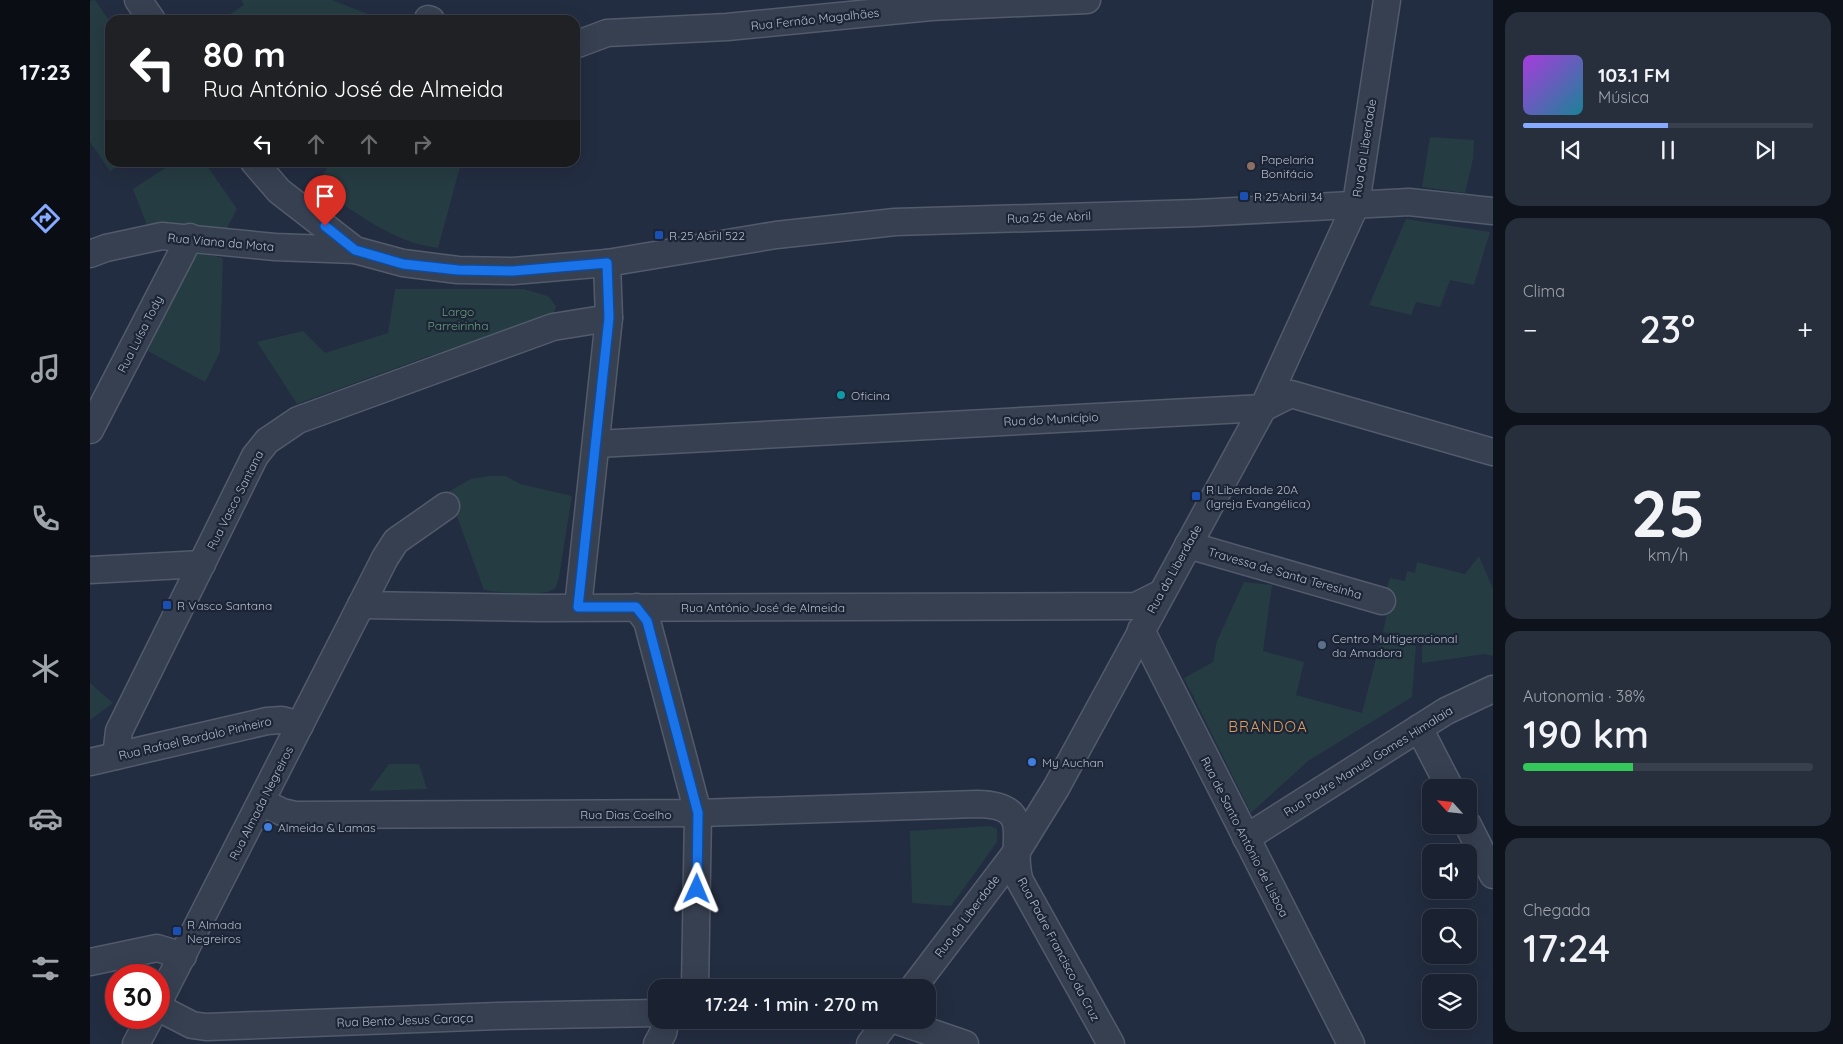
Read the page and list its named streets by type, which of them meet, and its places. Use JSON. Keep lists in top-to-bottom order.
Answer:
{
  "streets": {
    "street": [
      "Rua Fernão Magalhães",
      "Rua da Liberdade",
      "Rua 25 de Abril",
      "Rua Viana da Mota",
      "Rua Luísa Tody",
      "Rua do Município",
      "Rua Vasco Santana",
      "Travessa de Santa Teresinha",
      "Rua António José de Almeida",
      "Rua Rafael Bordalo Pinheiro",
      "Rua Padre Manuel Gomes Himalaia",
      "Rua Almada Negreiros",
      "Rua Dias Coelho",
      "Rua de Santo António de Lisboa",
      "Rua Padre Francisco da Cruz",
      "Rua Bento Jesus Caraça"
    ]
  },
  "crossings": [
    ["Rua da Liberdade", "Rua 25 de Abril"],
    ["Rua da Liberdade", "Rua do Município"],
    ["Rua da Liberdade", "Travessa de Santa Teresinha"],
    ["Rua da Liberdade", "Rua António José de Almeida"],
    ["Rua da Liberdade", "Rua Dias Coelho"],
    ["Rua da Liberdade", "Rua de Santo António de Lisboa"],
    ["Rua da Liberdade", "Rua Padre Francisco da Cruz"],
    ["Rua 25 de Abril", "Rua Viana da Mota"],
    ["Rua Viana da Mota", "Rua Luísa Tody"],
    ["Rua Vasco Santana", "Rua Rafael Bordalo Pinheiro"],
    ["Rua António José de Almeida", "Rua Almada Negreiros"],
    ["Rua Rafael Bordalo Pinheiro", "Rua Almada Negreiros"],
    ["Rua Padre Manuel Gomes Himalaia", "Rua de Santo António de Lisboa"],
    ["Rua Almada Negreiros", "Rua Dias Coelho"],
    ["Rua Dias Coelho", "Rua Padre Francisco da Cruz"]
  ],
  "districts": ["BRANDOA"],
  "parks": ["Largo Parreirinha"],
  "places": {
    "other": [
      "Papelaria Bonifácio",
      "Oficina",
      "Centro Multigeracional da Amadora",
      "My Auchan",
      "Almeida & Lamas"
    ],
    "transit": [
      "R 25 Abril 34",
      "R 25 Abril 522",
      "R Liberdade 20A (Igreja Evangélica)",
      "R Vasco Santana",
      "R Almada Negreiros"
    ]
  },
  "north": "top left",
  "page": {
    "tabs": "17:23",
    "turn": ["80 m", "Rua António José de Almeida"],
    "song": ["103.1 FM", "Música"],
    "tile": [
      "Clima",
      ["25", "km/h"],
      ["Autonomia · 38%", "190 km"],
      ["Chegada", "17:24"]
    ],
    "heat": ["−", "23°", "+"],
    "limit": "30",
    "trip": "17:24 · 1 min · 270 m"
  }
}
